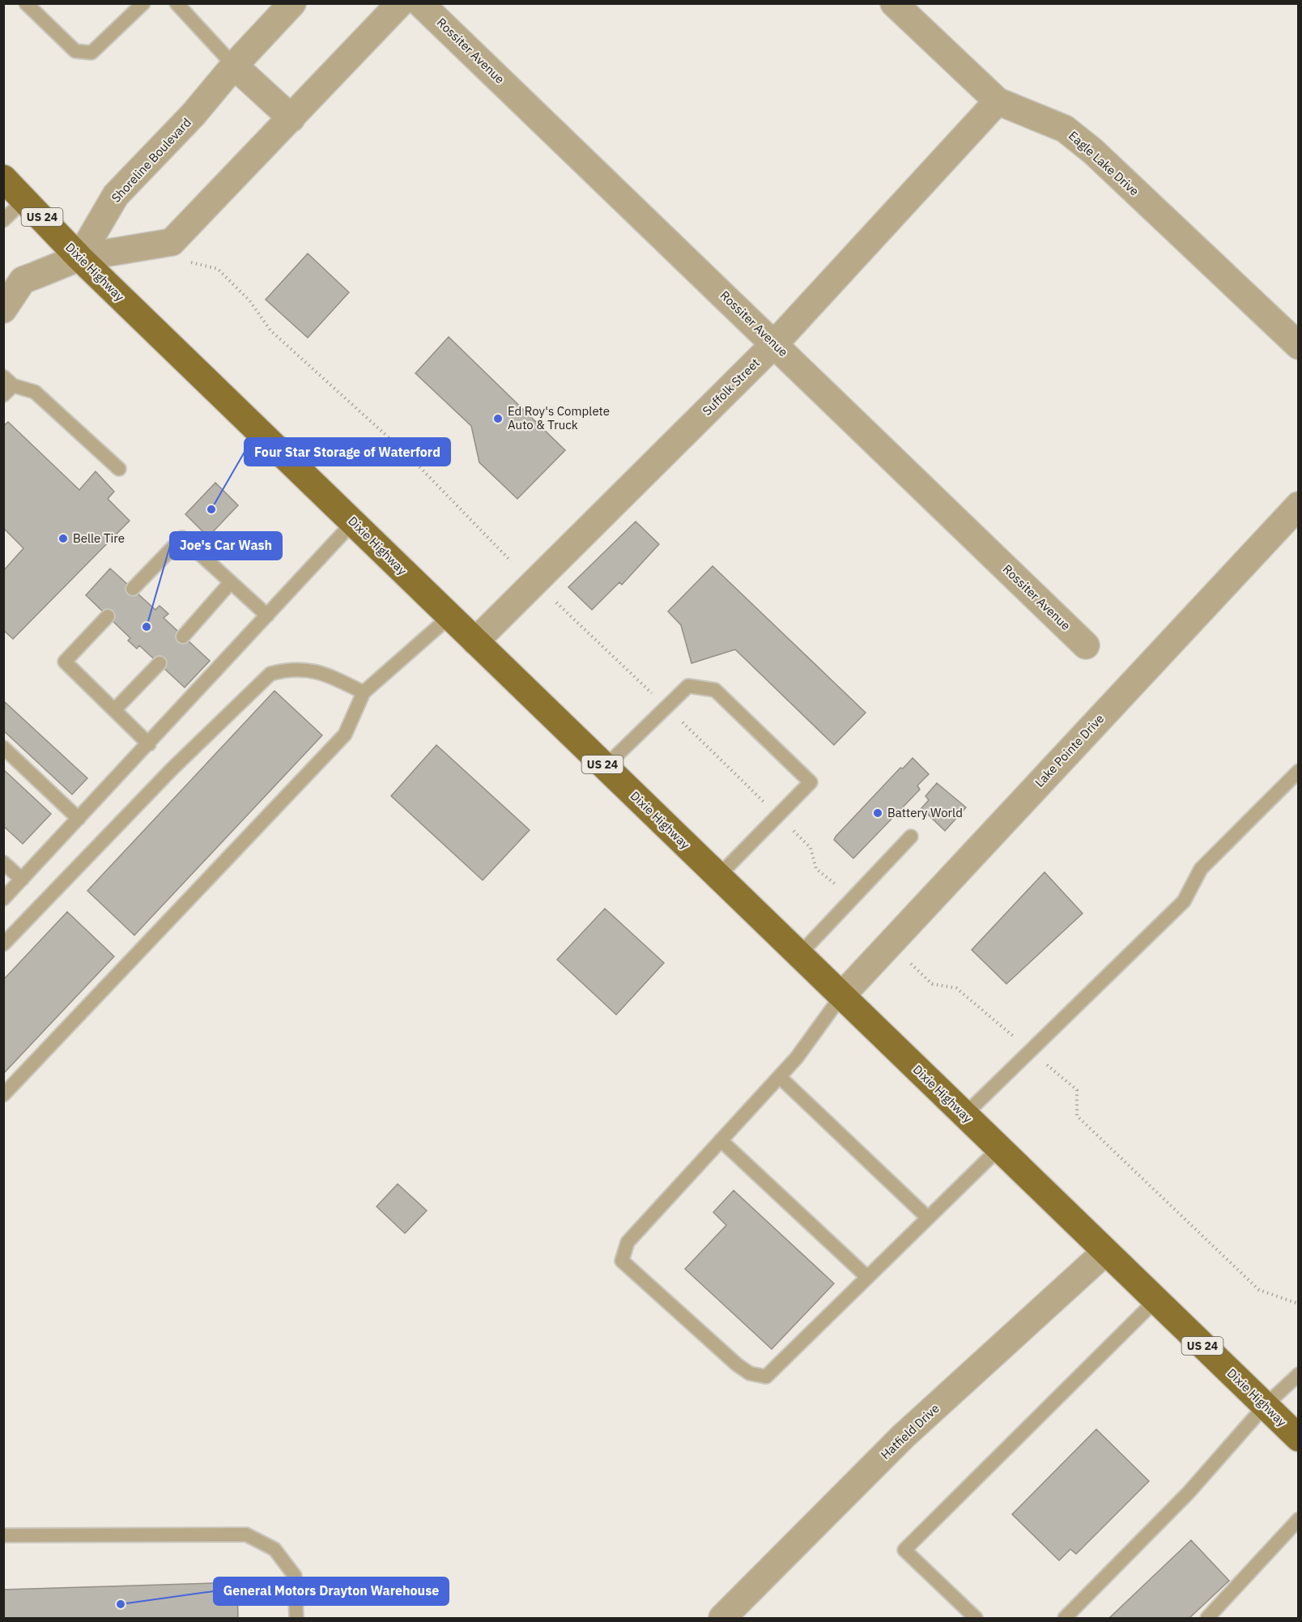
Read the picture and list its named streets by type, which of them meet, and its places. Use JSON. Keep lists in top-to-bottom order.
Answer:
{
  "streets": {
    "main road": ["US 24", "Dixie Highway"],
    "street": [
      "Rossiter Avenue",
      "Shoreline Boulevard",
      "Eagle Lake Drive",
      "Suffolk Street",
      "Lake Pointe Drive",
      "Hatfield Drive"
    ]
  },
  "crossings": [
    ["Rossiter Avenue", "Suffolk Street"],
    ["Shoreline Boulevard", "Dixie Highway"],
    ["Eagle Lake Drive", "Suffolk Street"],
    ["Dixie Highway", "Suffolk Street"],
    ["Dixie Highway", "Lake Pointe Drive"],
    ["Dixie Highway", "Hatfield Drive"]
  ],
  "places": [
    "Ed Roy's Complete Auto & Truck",
    "Four Star Storage of Waterford",
    "Belle Tire",
    "Joe's Car Wash",
    "Battery World",
    "General Motors Drayton Warehouse"
  ]
}
